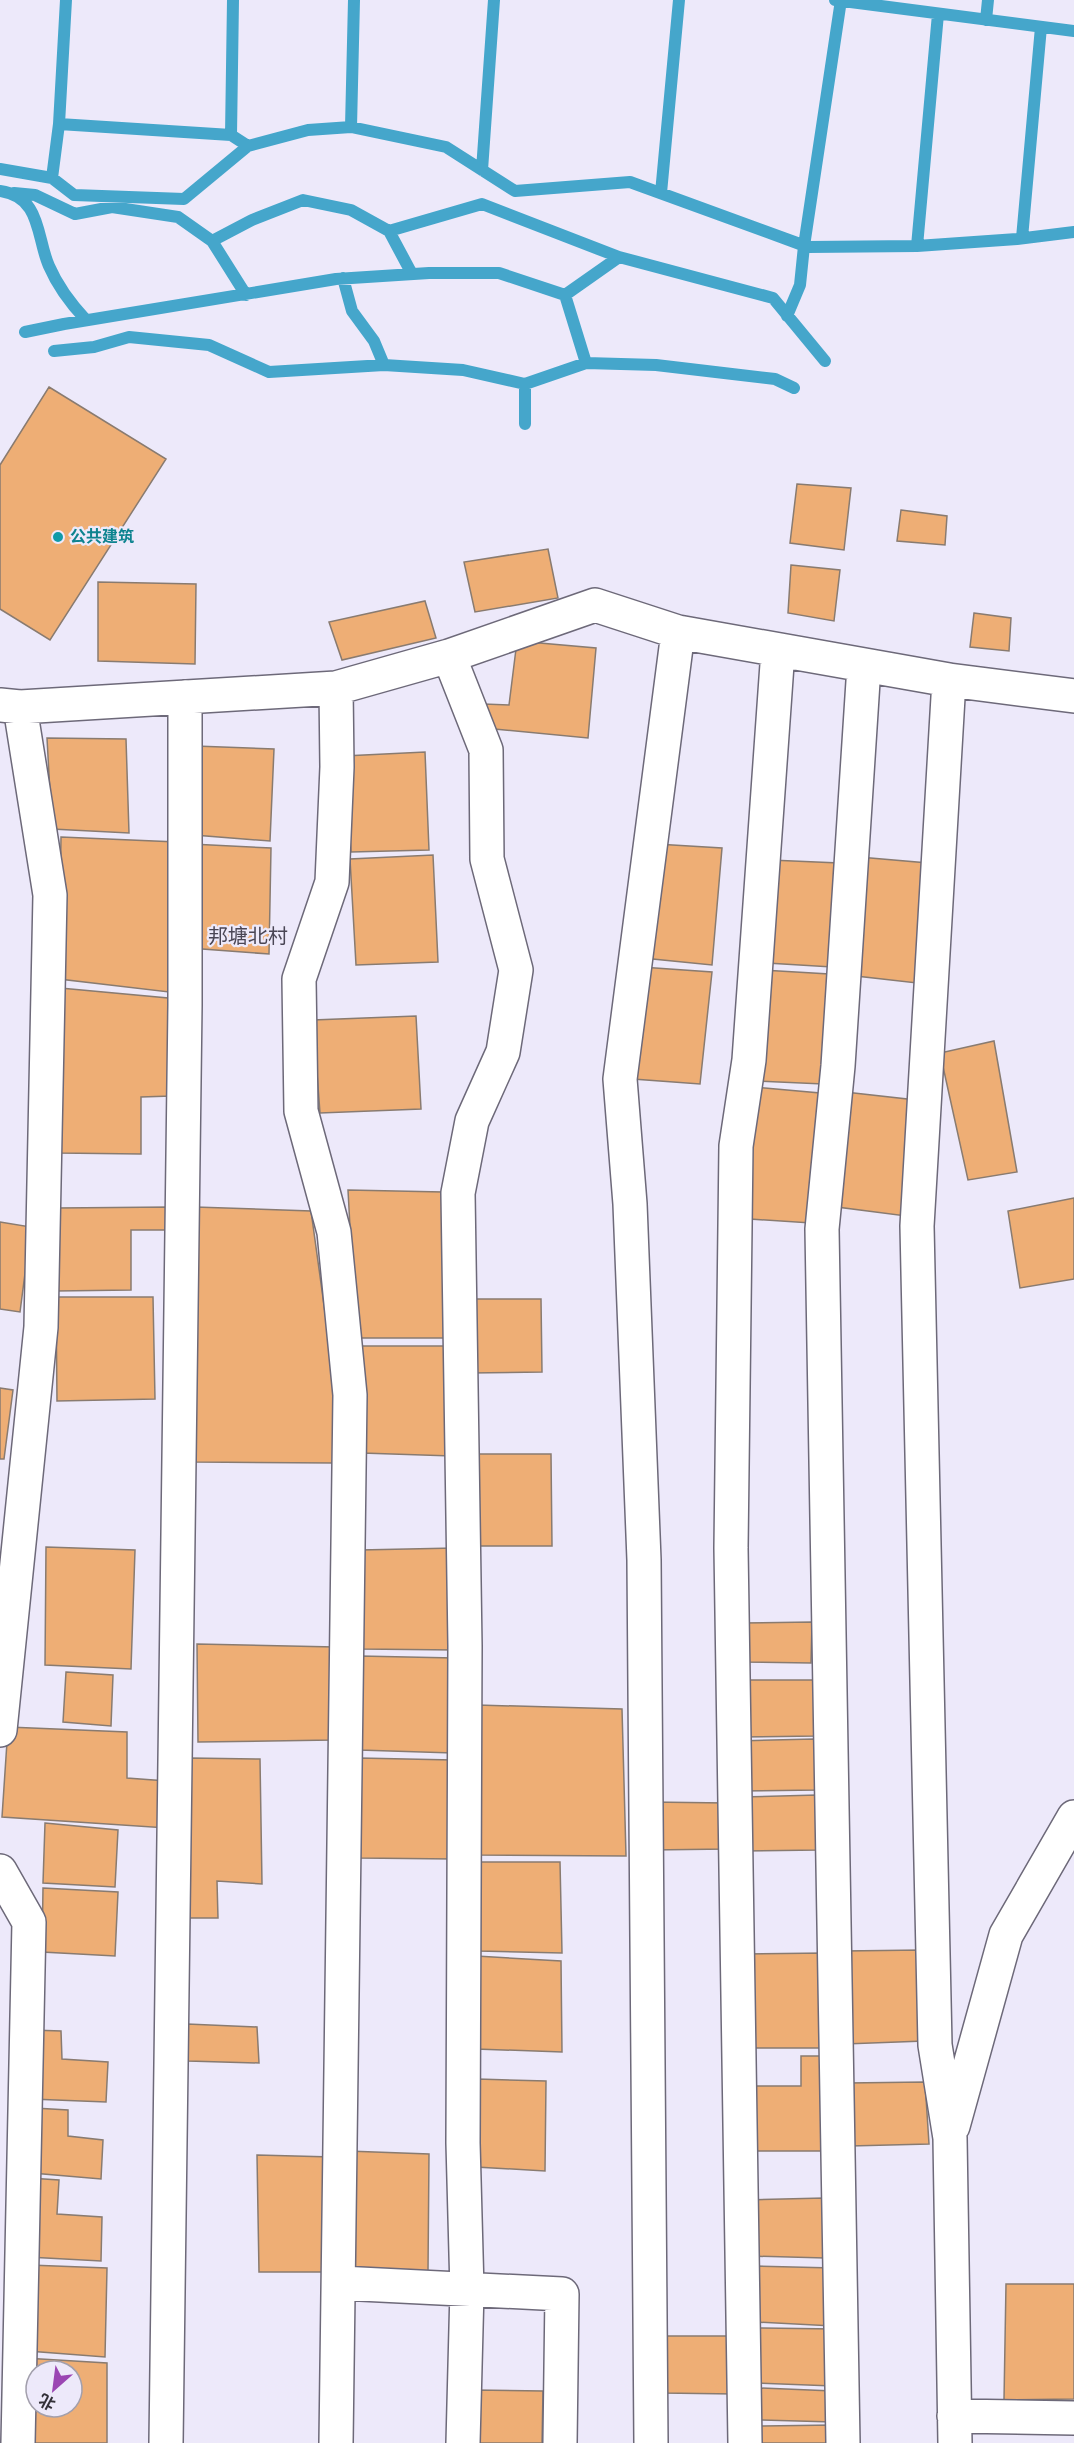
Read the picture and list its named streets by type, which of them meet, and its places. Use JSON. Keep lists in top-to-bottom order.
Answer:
{
  "districts": ["邦塘北村"],
  "places": ["公共建筑"],
  "north": "bottom left"
}
